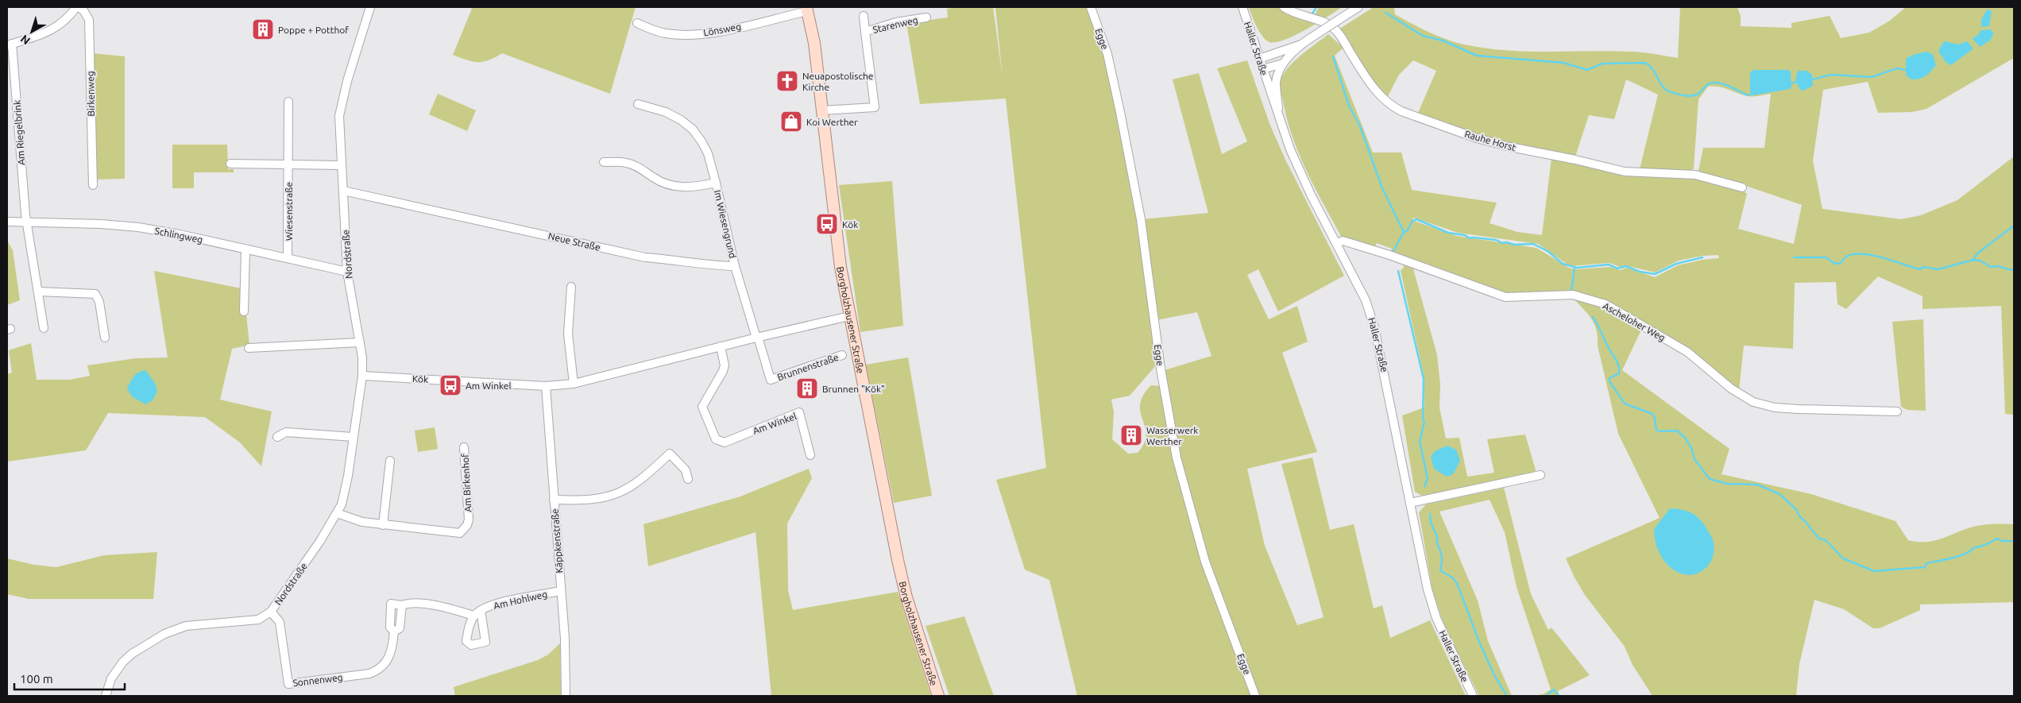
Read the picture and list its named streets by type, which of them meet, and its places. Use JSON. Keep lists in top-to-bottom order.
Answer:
{
  "streets": {
    "main road": ["Borgholzhausener Straße"],
    "street": [
      "Starenweg",
      "Lönsweg",
      "Egge",
      "Haller Straße",
      "Birkenweg",
      "Am Riegelbrink",
      "Rauhe Horst",
      "Wiesenstraße",
      "Im Wiesengrund",
      "Schlingweg",
      "Neue Straße",
      "Nordstraße",
      "Ascheloher Weg",
      "Brunnenstraße",
      "Kök",
      "Am Winkel",
      "Am Birkenhof",
      "Käppkenstraße",
      "Am Hohlweg",
      "Sonnenweg"
    ]
  },
  "crossings": [
    ["Starenweg", "Borgholzhausener Straße"],
    ["Lönsweg", "Borgholzhausener Straße"],
    ["Haller Straße", "Ascheloher Weg"],
    ["Am Riegelbrink", "Schlingweg"],
    ["Wiesenstraße", "Schlingweg"],
    ["Im Wiesengrund", "Neue Straße"],
    ["Schlingweg", "Nordstraße"],
    ["Neue Straße", "Nordstraße"],
    ["Nordstraße", "Kök"],
    ["Nordstraße", "Am Birkenhof"],
    ["Nordstraße", "Sonnenweg"],
    ["Borgholzhausener Straße", "Kök"],
    ["Brunnenstraße", "Kök"],
    ["Kök", "Am Winkel"],
    ["Kök", "Käppkenstraße"],
    ["Käppkenstraße", "Am Hohlweg"],
    ["Am Hohlweg", "Sonnenweg"]
  ],
  "places": {
    "building": ["Poppe + Potthof", "Brunnen \"Kök\"", "Wasserwerk Werther"],
    "church": ["Neuapostolische Kirche"],
    "shop": ["Koi Werther"],
    "bus stop": ["Kök", "Am Winkel"]
  },
  "scale_bar": "100 m",
  "north": "bottom left"
}
